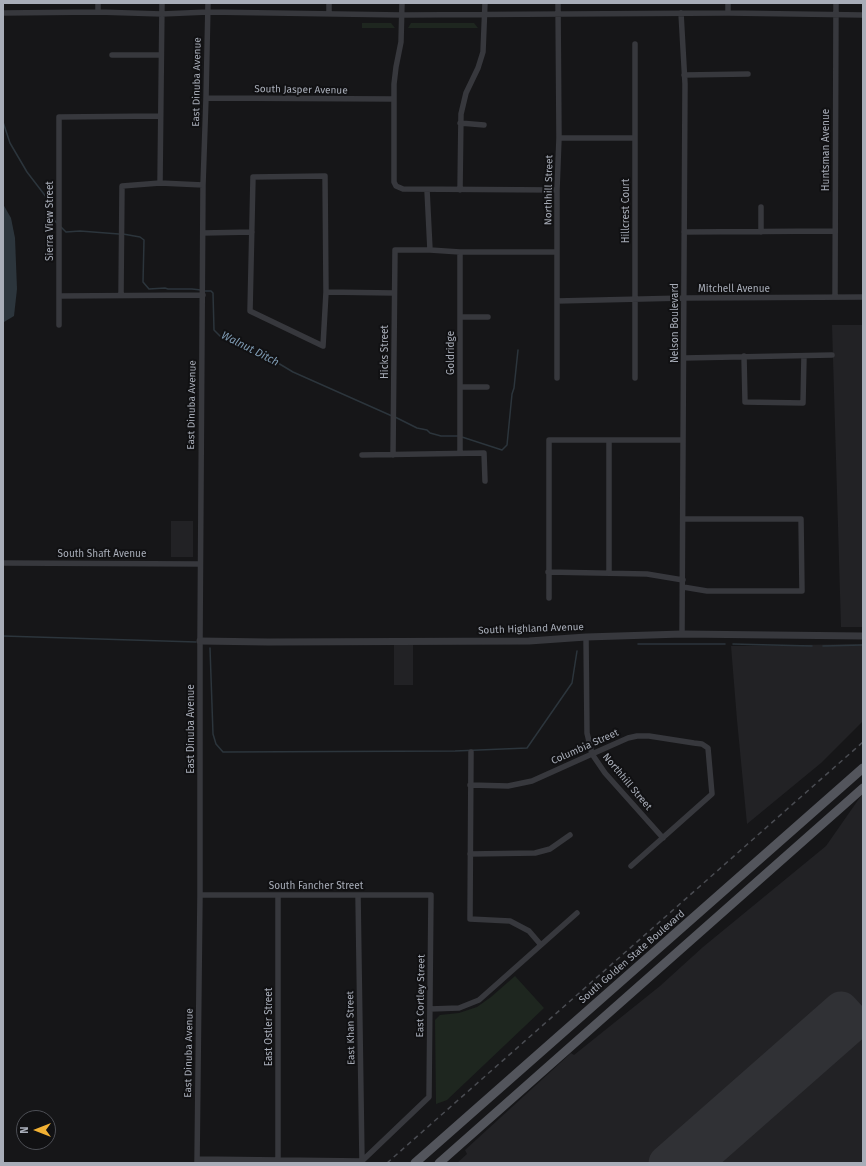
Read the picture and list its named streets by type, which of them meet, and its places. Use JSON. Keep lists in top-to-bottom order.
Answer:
{
  "streets": {
    "main road": ["South Golden State Boulevard"],
    "street": [
      "East Dinuba Avenue",
      "South Jasper Avenue",
      "Huntsman Avenue",
      "Northhill Street",
      "Hillcrest Court",
      "Sierra View Street",
      "Mitchell Avenue",
      "Nelson Boulevard",
      "Hicks Street",
      "Goldridge",
      "South Shaft Avenue",
      "South Highland Avenue",
      "Columbia Street",
      "South Fancher Street",
      "East Cortley Street",
      "East Ostler Street",
      "East Khan Street"
    ]
  },
  "crossings": [
    ["East Dinuba Avenue", "South Jasper Avenue"],
    ["East Dinuba Avenue", "South Shaft Avenue"],
    ["East Dinuba Avenue", "South Highland Avenue"],
    ["East Dinuba Avenue", "South Fancher Street"],
    ["Huntsman Avenue", "Mitchell Avenue"],
    ["Northhill Street", "Mitchell Avenue"],
    ["Northhill Street", "South Highland Avenue"],
    ["Northhill Street", "Columbia Street"],
    ["Hillcrest Court", "Mitchell Avenue"],
    ["Mitchell Avenue", "Nelson Boulevard"],
    ["Nelson Boulevard", "South Highland Avenue"],
    ["South Fancher Street", "East Cortley Street"],
    ["South Fancher Street", "East Ostler Street"],
    ["South Fancher Street", "East Khan Street"],
    ["East Cortley Street", "East Khan Street"]
  ],
  "water": ["Walnut Ditch"],
  "north": "left"
}
